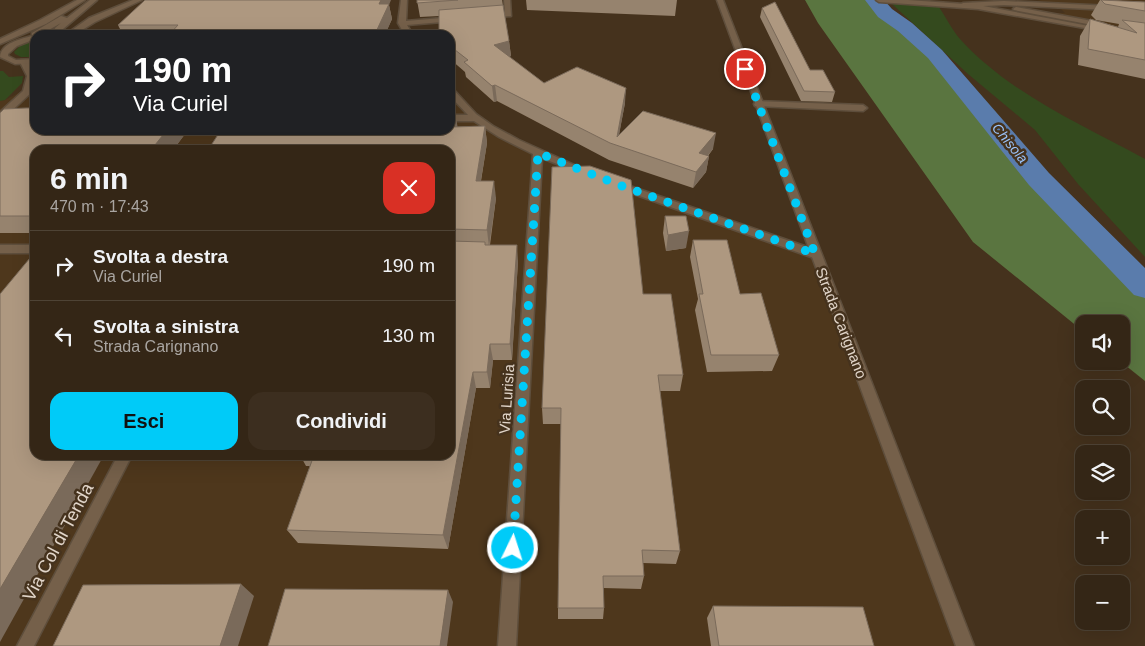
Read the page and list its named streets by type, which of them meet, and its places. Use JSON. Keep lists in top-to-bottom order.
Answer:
{
  "streets": {
    "street": ["Strada Carignano", "Via Lurisia"],
    "lane": ["Via Col di Tenda"]
  },
  "water": ["Chisola"],
  "page": {
    "turn": ["190 m", "Via Curiel"],
    "heading": ["6 min", "470 m · 17:43"],
    "list": [
      {
        "name": "Svolta a destra",
        "note": "Via Curiel",
        "value": "190 m"
      },
      {
        "name": "Svolta a sinistra",
        "note": "Strada Carignano",
        "value": "130 m"
      }
    ],
    "map_buttons": ["+", "−"],
    "buttons": ["Esci", "Condividi"]
  }
}
